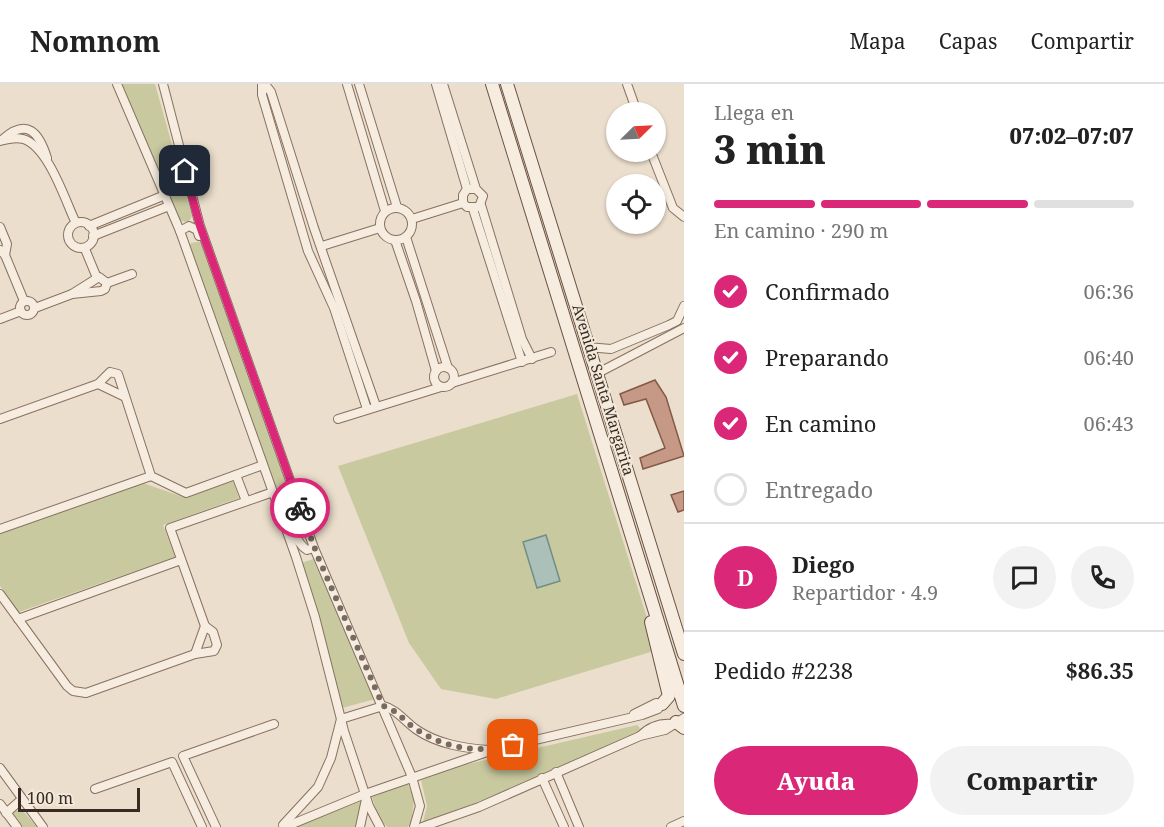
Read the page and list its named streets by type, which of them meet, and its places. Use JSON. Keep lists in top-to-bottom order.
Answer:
{
  "streets": {
    "main road": ["Avenida Santa Margarita"]
  },
  "scale_bar": "100 m",
  "north": "top right",
  "page": {
    "header": "Nomnom",
    "nav": ["Mapa", "Capas", "Compartir"],
    "heading": ["3 min", "Llega en", "07:02–07:07"],
    "panel": [
      "Diego",
      "Repartidor · 4.9",
      "Pedido #2238",
      "$86.35"
    ],
    "bar": "En camino · 290 m",
    "list": [
      ["Confirmado", "06:36"],
      ["Preparando", "06:40"],
      ["En camino", "06:43"],
      "Entregado"
    ],
    "round": "D",
    "buttons": ["Ayuda", "Compartir"],
    "scale": "100 m"
  }
}
